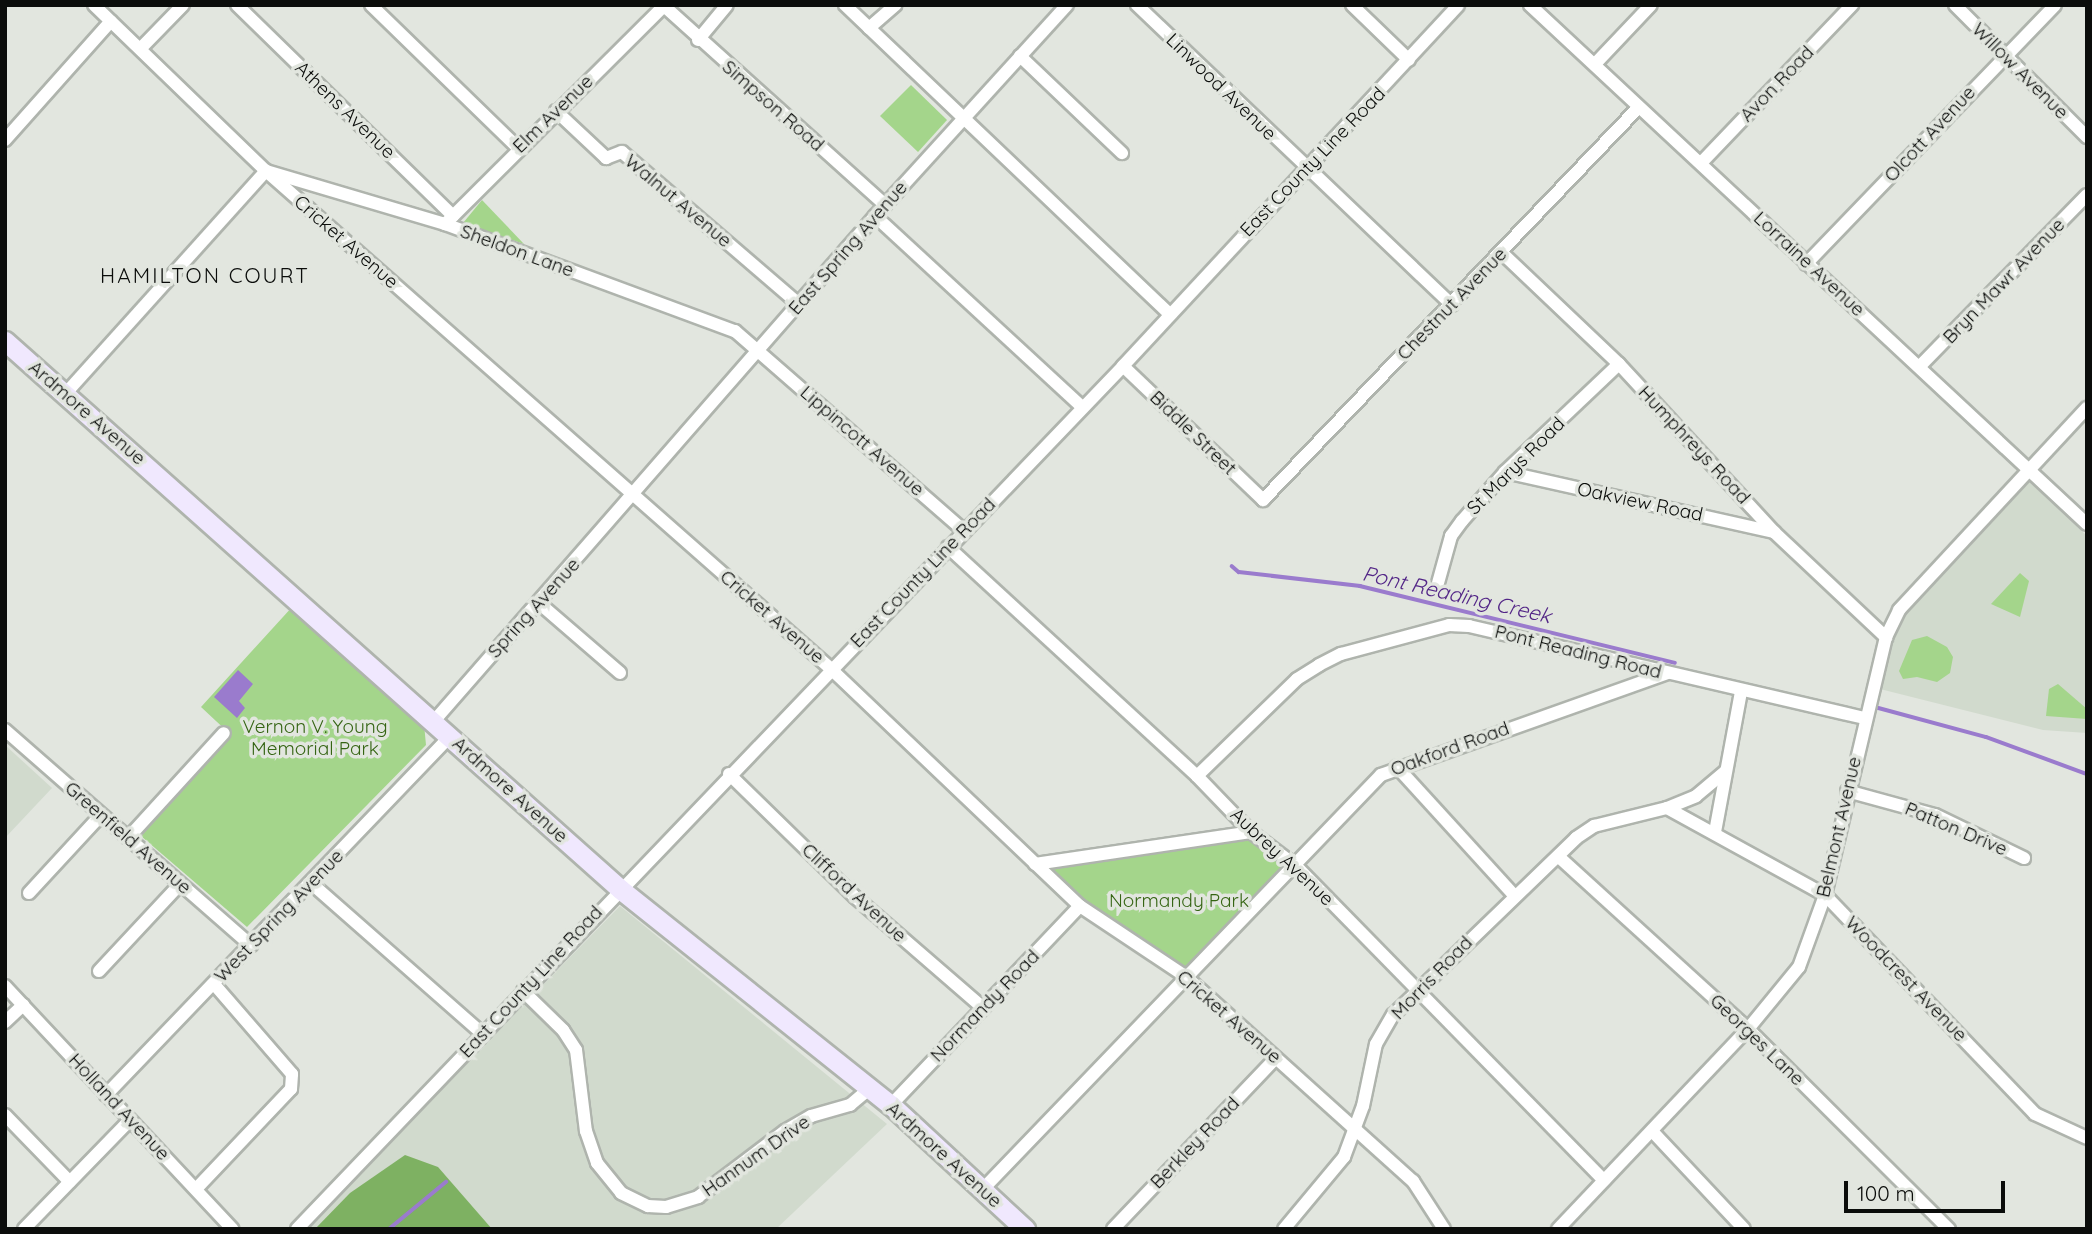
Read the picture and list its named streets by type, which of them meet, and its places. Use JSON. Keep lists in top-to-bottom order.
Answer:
{
  "streets": {
    "street": [
      "Willow Avenue",
      "Avon Road",
      "Linwood Avenue",
      "Simpson Road",
      "Athens Avenue",
      "Elm Avenue",
      "Olcott Avenue",
      "East County Line Road",
      "Walnut Avenue",
      "Cricket Avenue",
      "East Spring Avenue",
      "Sheldon Lane",
      "Lorraine Avenue",
      "Bryn Mawr Avenue",
      "Chestnut Avenue",
      "Ardmore Avenue",
      "Biddle Street",
      "Lippincott Avenue",
      "Humphreys Road",
      "St Marys Road",
      "Oakview Road",
      "Spring Avenue",
      "Pont Reading Road",
      "Oakford Road",
      "Belmont Avenue",
      "Patton Drive",
      "Greenfield Avenue",
      "Aubrey Avenue",
      "Clifford Avenue",
      "West Spring Avenue",
      "Morris Road",
      "Woodcrest Avenue",
      "Normandy Road",
      "Georges Lane",
      "Holland Avenue",
      "Berkley Road",
      "Hannum Drive"
    ]
  },
  "crossings": [
    ["Willow Avenue", "Olcott Avenue"],
    ["Avon Road", "Lorraine Avenue"],
    ["Linwood Avenue", "East County Line Road"],
    ["Simpson Road", "Elm Avenue"],
    ["Simpson Road", "East Spring Avenue"],
    ["Athens Avenue", "Elm Avenue"],
    ["Athens Avenue", "Sheldon Lane"],
    ["Elm Avenue", "Walnut Avenue"],
    ["Elm Avenue", "Sheldon Lane"],
    ["Olcott Avenue", "Lorraine Avenue"],
    ["East County Line Road", "Cricket Avenue"],
    ["East County Line Road", "Ardmore Avenue"],
    ["East County Line Road", "Biddle Street"],
    ["East County Line Road", "Lippincott Avenue"],
    ["East County Line Road", "Aubrey Avenue"],
    ["East County Line Road", "Clifford Avenue"],
    ["East County Line Road", "Hannum Drive"],
    ["Walnut Avenue", "East Spring Avenue"],
    ["Cricket Avenue", "East Spring Avenue"],
    ["Cricket Avenue", "Sheldon Lane"],
    ["Cricket Avenue", "Spring Avenue"],
    ["Cricket Avenue", "Oakford Road"],
    ["Cricket Avenue", "Morris Road"],
    ["Cricket Avenue", "Normandy Road"],
    ["Cricket Avenue", "Berkley Road"],
    ["East Spring Avenue", "Sheldon Lane"],
    ["East Spring Avenue", "Lippincott Avenue"],
    ["East Spring Avenue", "Spring Avenue"],
    ["Sheldon Lane", "Lippincott Avenue"],
    ["Lorraine Avenue", "Bryn Mawr Avenue"],
    ["Lorraine Avenue", "Chestnut Avenue"],
    ["Lorraine Avenue", "Belmont Avenue"],
    ["Chestnut Avenue", "Biddle Street"],
    ["Chestnut Avenue", "Humphreys Road"],
    ["Ardmore Avenue", "Spring Avenue"],
    ["Ardmore Avenue", "Oakford Road"],
    ["Ardmore Avenue", "West Spring Avenue"],
    ["Ardmore Avenue", "Normandy Road"],
    ["Ardmore Avenue", "Hannum Drive"],
    ["Humphreys Road", "St Marys Road"],
    ["Humphreys Road", "Oakview Road"],
    ["Humphreys Road", "Belmont Avenue"],
    ["St Marys Road", "Oakview Road"],
    ["Pont Reading Road", "Oakford Road"],
    ["Pont Reading Road", "Belmont Avenue"],
    ["Pont Reading Road", "Aubrey Avenue"],
    ["Oakford Road", "Aubrey Avenue"],
    ["Belmont Avenue", "Patton Drive"],
    ["Belmont Avenue", "Aubrey Avenue"],
    ["Belmont Avenue", "Woodcrest Avenue"],
    ["Belmont Avenue", "Georges Lane"],
    ["Greenfield Avenue", "West Spring Avenue"],
    ["Aubrey Avenue", "Morris Road"],
    ["Clifford Avenue", "Normandy Road"],
    ["West Spring Avenue", "Holland Avenue"],
    ["Morris Road", "Georges Lane"]
  ],
  "districts": ["HAMILTON COURT"],
  "water": ["Pont Reading Creek"],
  "parks": ["Vernon V. Young Memorial Park", "Normandy Park"],
  "scale_bar": "100 m"
}
